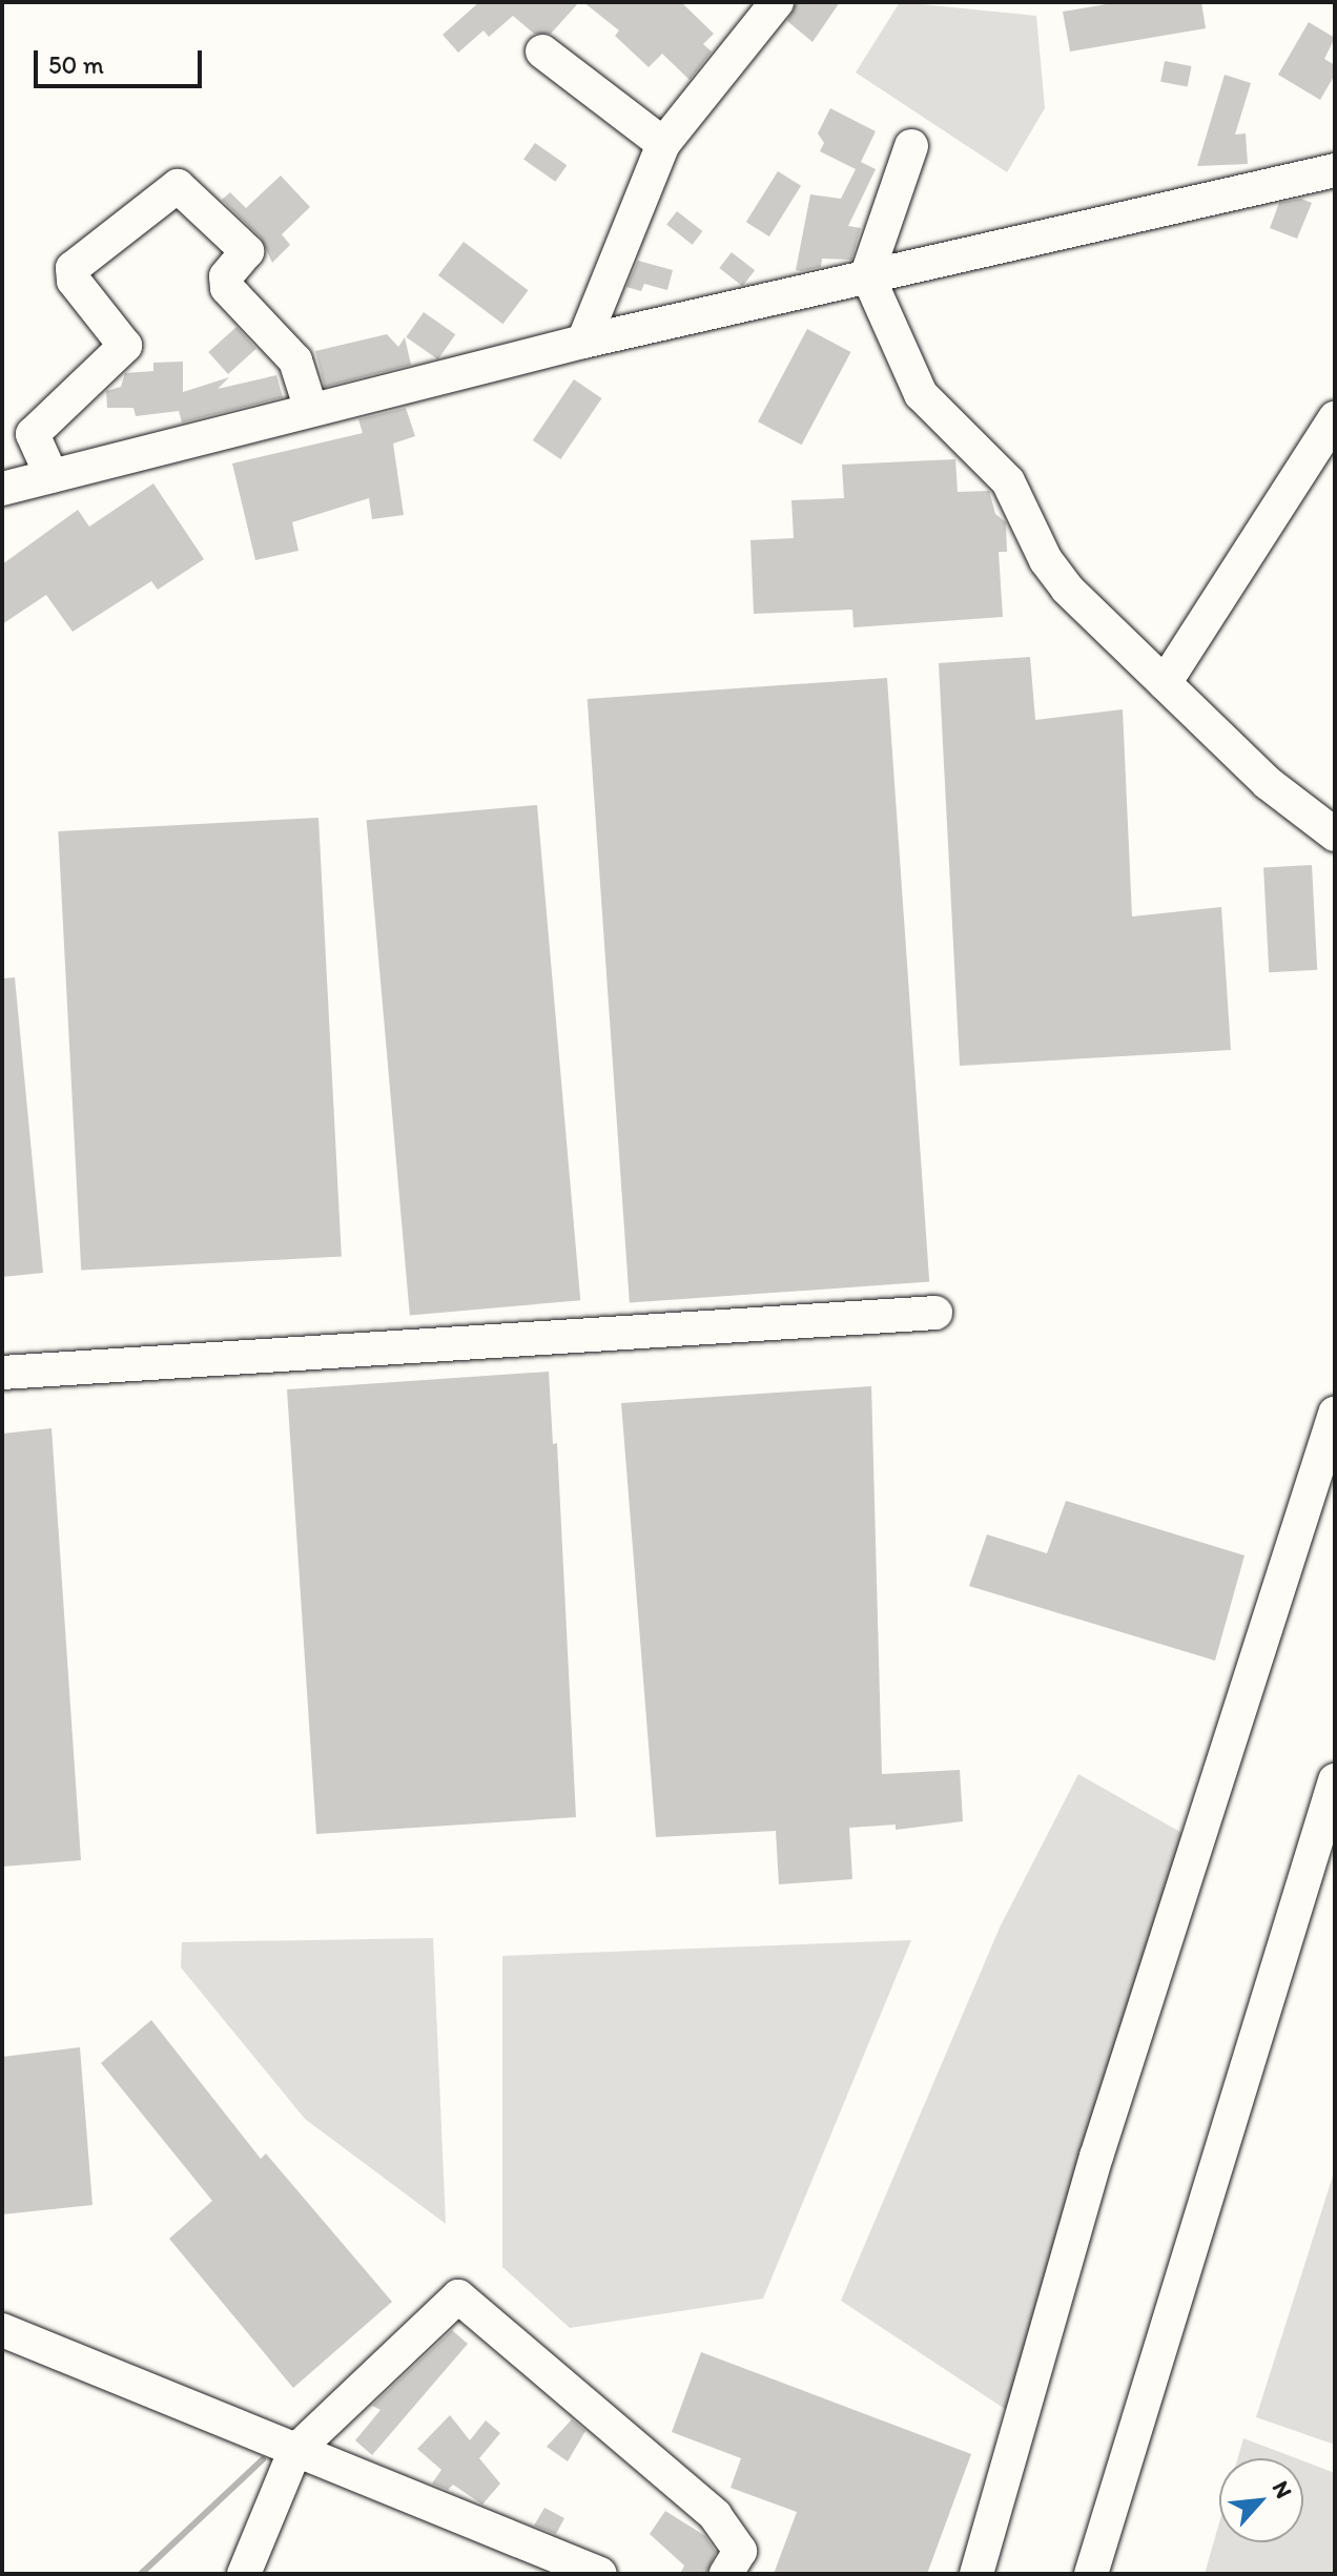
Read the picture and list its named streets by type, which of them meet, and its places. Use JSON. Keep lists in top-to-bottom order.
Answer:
{
  "scale_bar": "50 m",
  "north": "top right"
}
